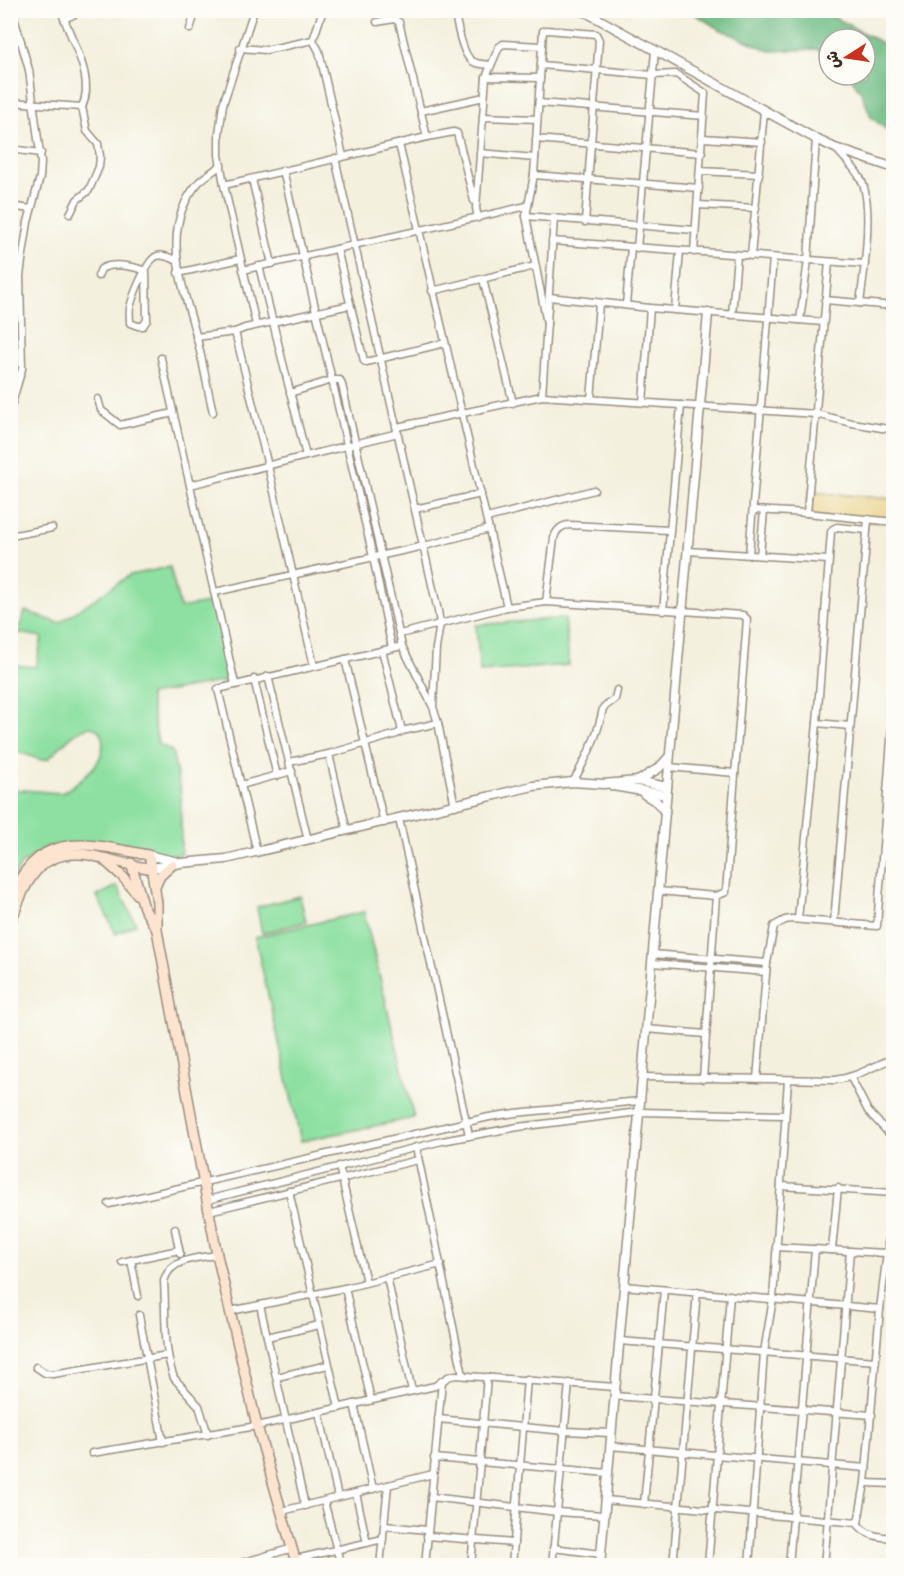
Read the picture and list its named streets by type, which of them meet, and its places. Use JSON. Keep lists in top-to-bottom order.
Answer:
{
  "north": "left"
}
